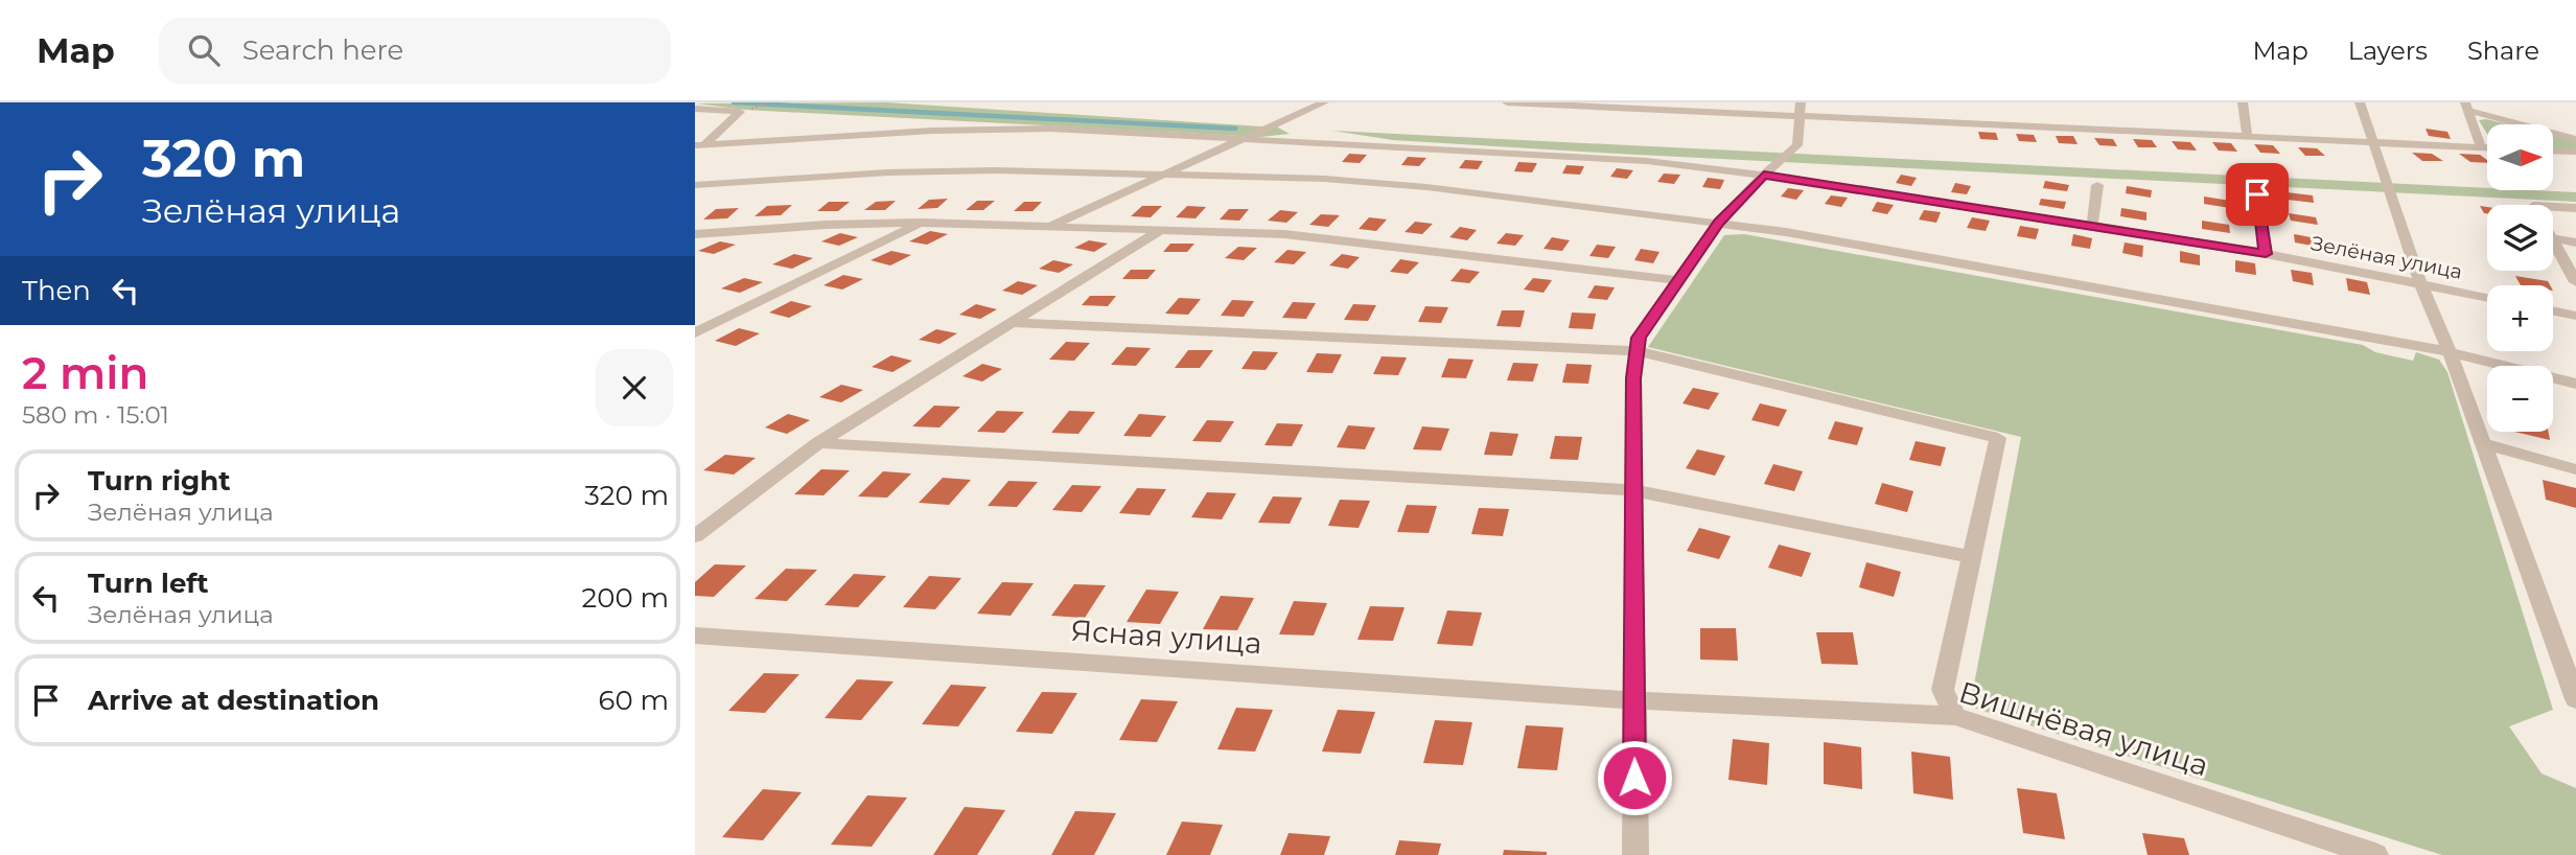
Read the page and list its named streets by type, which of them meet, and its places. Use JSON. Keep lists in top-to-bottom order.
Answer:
{
  "streets": {
    "street": ["Зелёная улица", "Ясная улица", "Вишнёвая улица"]
  },
  "crossings": [
    ["Ясная улица", "Вишнёвая улица"]
  ],
  "north": "right",
  "page": {
    "header": "Map",
    "search": "Search here",
    "nav": ["Map", "Layers", "Share"],
    "turn": ["320 m", "Зелёная улица"],
    "map_buttons": ["+", "−"],
    "then": "Then",
    "heading": ["2 min", "580 m · 15:01"],
    "list": [
      {
        "name": "Turn right",
        "note": "Зелёная улица",
        "value": "320 m"
      },
      {
        "name": "Turn left",
        "note": "Зелёная улица",
        "value": "200 m"
      },
      {
        "name": "Arrive at destination",
        "value": "60 m"
      }
    ]
  }
}
